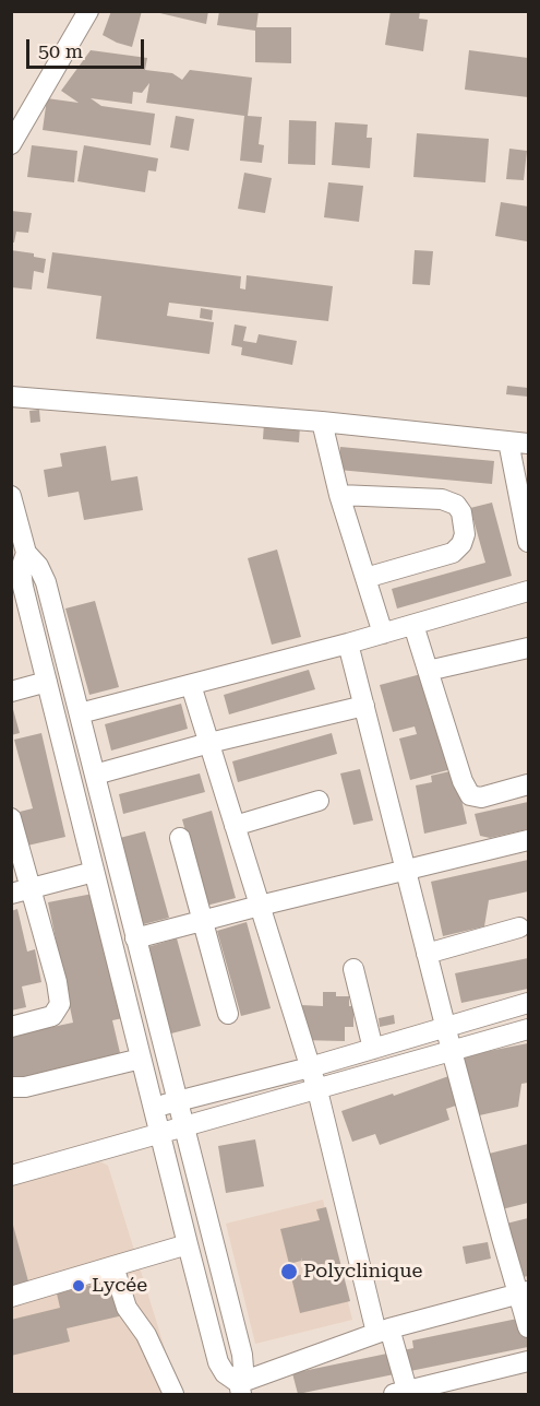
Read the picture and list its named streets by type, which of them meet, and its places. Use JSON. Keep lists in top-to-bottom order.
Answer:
{
  "places": ["Polyclinique", "Lycée"],
  "scale_bar": "50 m"
}
